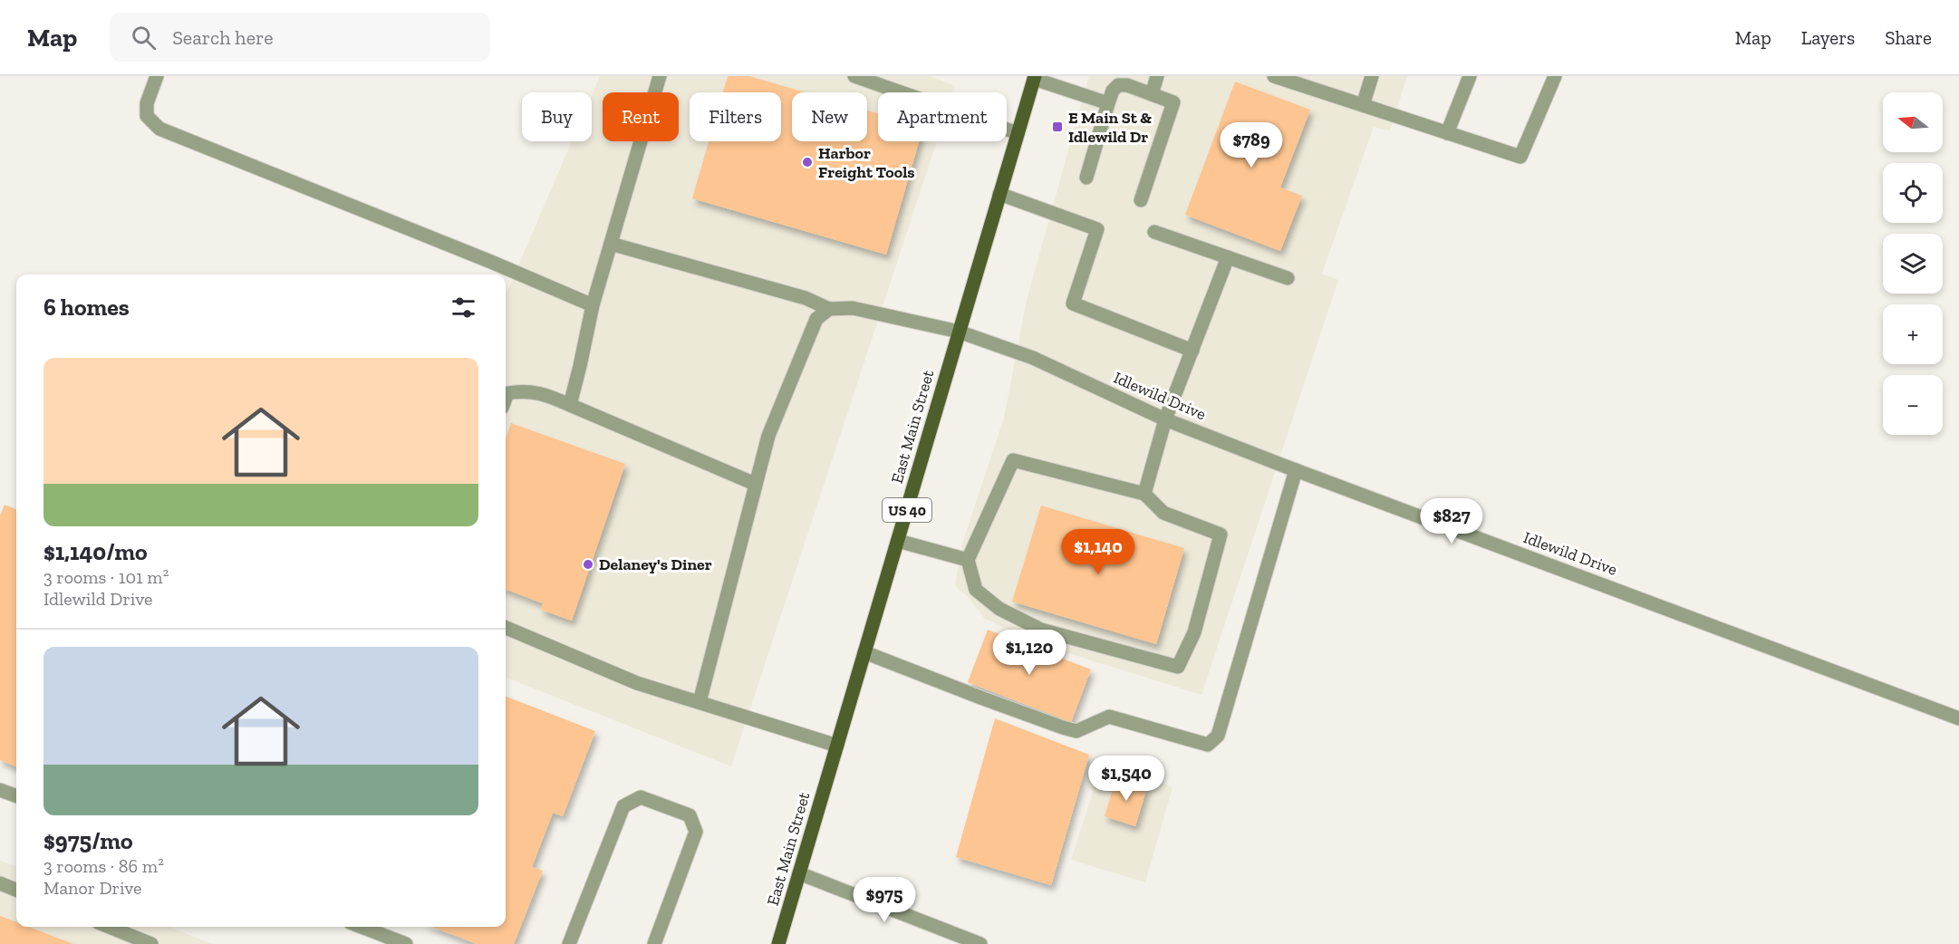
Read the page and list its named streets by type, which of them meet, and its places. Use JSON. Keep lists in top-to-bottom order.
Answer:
{
  "streets": {
    "main road": ["East Main Street", "US 40"],
    "street": ["Idlewild Drive"]
  },
  "crossings": [
    ["Idlewild Drive", "East Main Street"]
  ],
  "places": {
    "transit": ["E Main St & Idlewild Dr"],
    "other": ["Harbor Freight Tools", "Delaney's Diner"]
  },
  "north": "left",
  "page": {
    "header": "Map",
    "search": "Search here",
    "nav": ["Map", "Layers", "Share"],
    "map_buttons": ["+", "−"],
    "chip": [
      "Buy",
      "Rent",
      "Filters",
      "New",
      "Apartment"
    ],
    "price": [
      "$789",
      "$827",
      "$1,140",
      "$1,120",
      "$1,540",
      "$975"
    ],
    "heading": "6 homes",
    "list": [
      {
        "name": "$1,140/mo",
        "note": "3 rooms · 101 m² · Idlewild Drive"
      },
      {
        "name": "$975/mo",
        "note": "3 rooms · 86 m² · Manor Drive"
      }
    ]
  }
}
